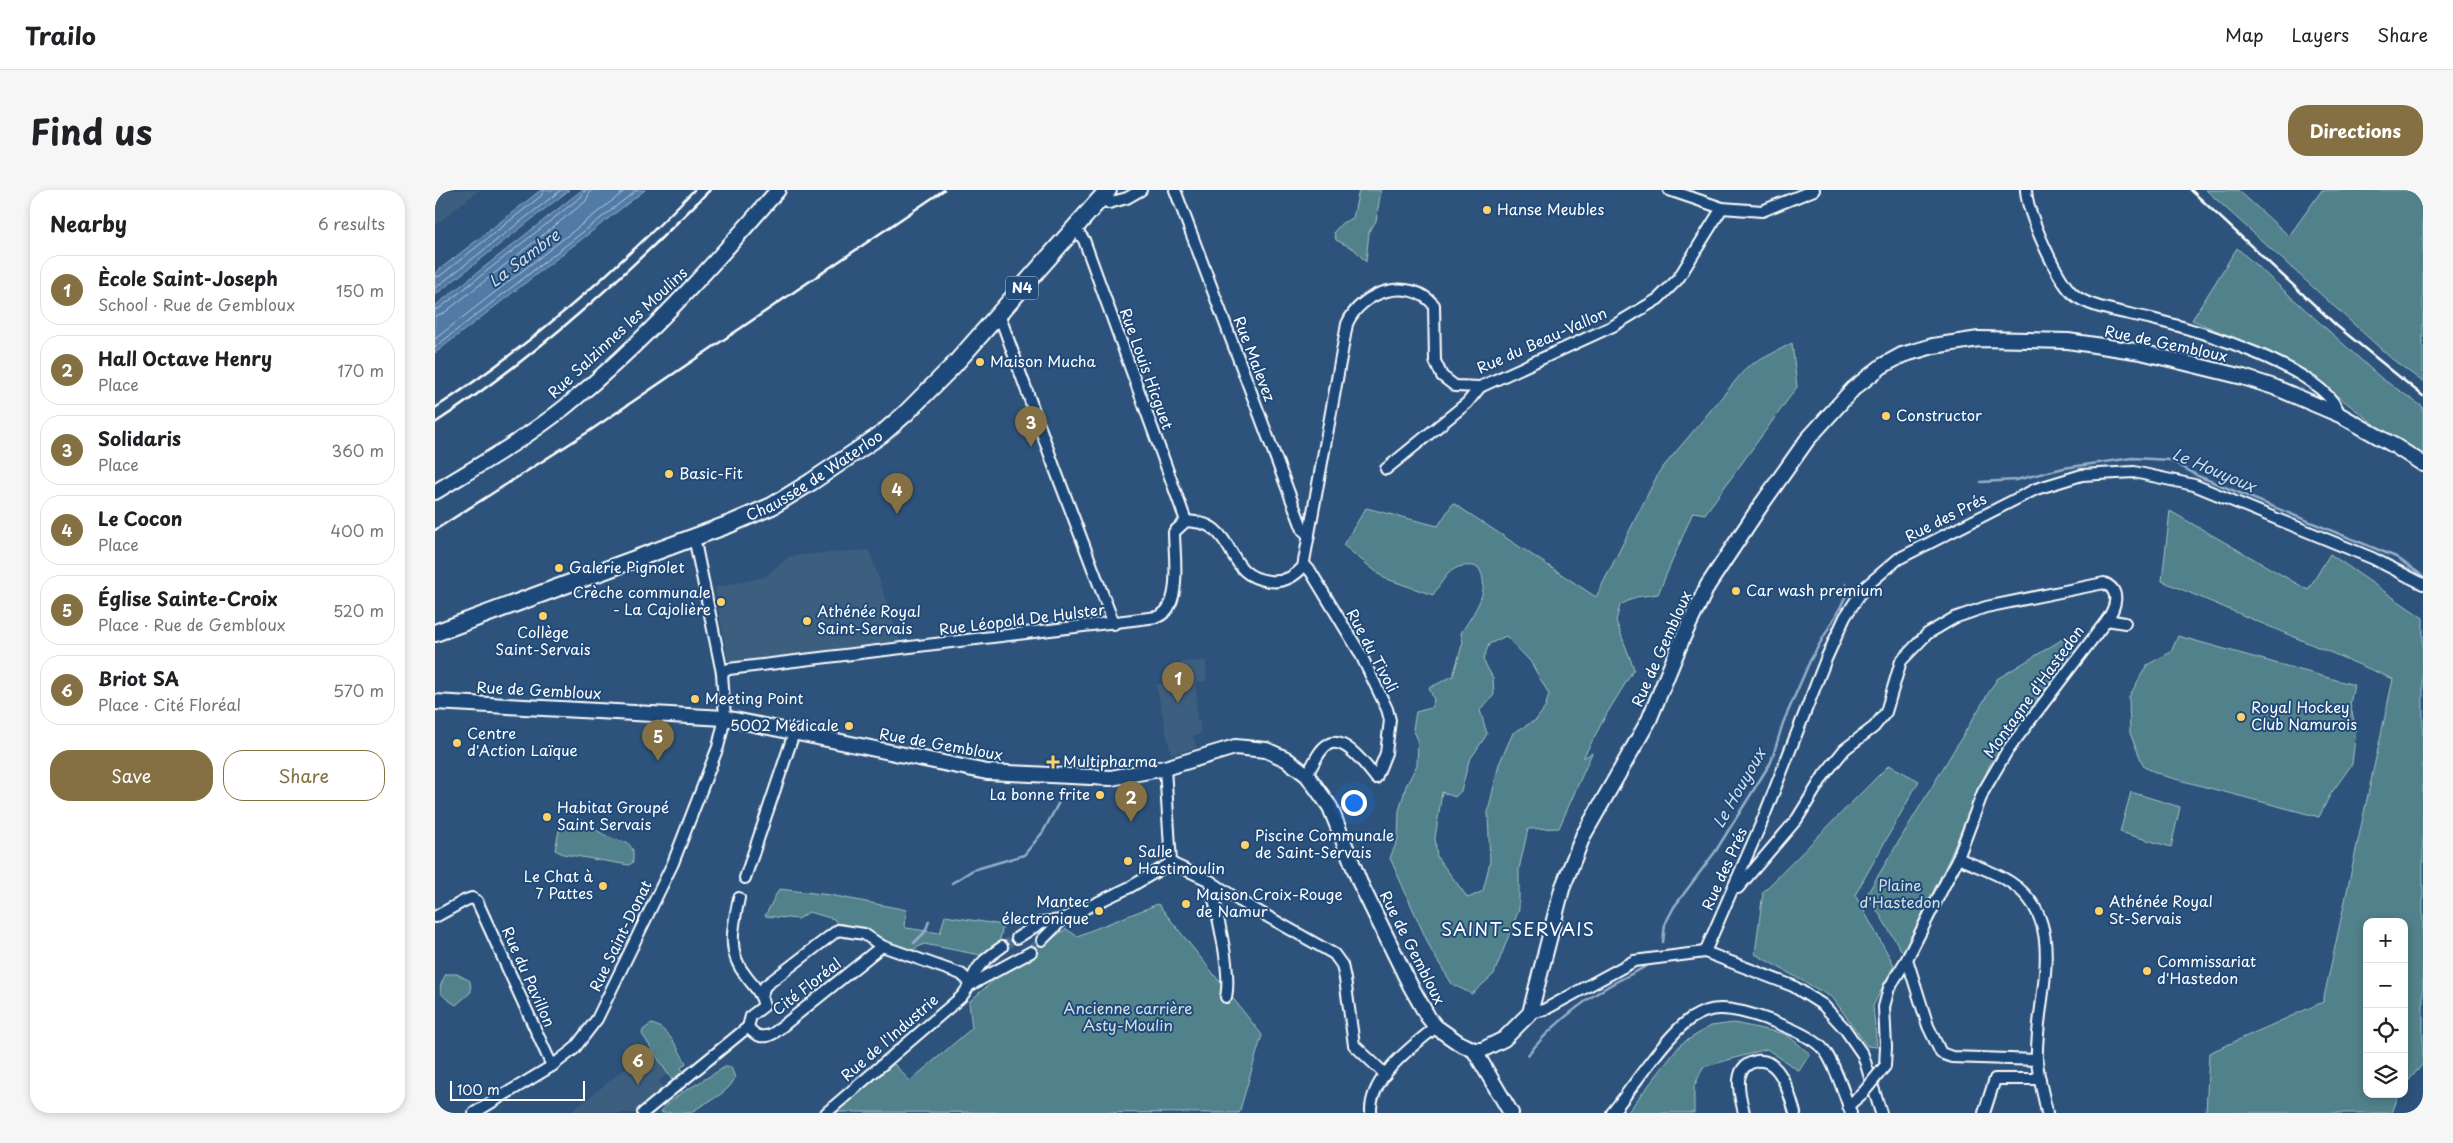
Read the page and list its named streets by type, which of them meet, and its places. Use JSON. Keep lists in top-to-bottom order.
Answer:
{
  "streets": {
    "main road": [
      "N4",
      "Rue Salzinnes les Moulins",
      "Rue de Gembloux",
      "Chaussée de Waterloo"
    ],
    "street": [
      "Rue du Beau-Vallon",
      "Rue Malevez",
      "Rue Louis Hicguet",
      "Rue des Prés",
      "Rue Léopold De Hulster",
      "Rue du Tivoli",
      "Montagne d'Hastedon",
      "Rue Saint-Donat",
      "Rue du Pavillon",
      "Cité Floréal",
      "Rue de l'Industrie"
    ]
  },
  "crossings": [
    ["Rue du Beau-Vallon", "Rue Malevez"],
    ["Rue du Beau-Vallon", "Rue du Tivoli"],
    ["Rue de Gembloux", "Rue du Tivoli"],
    ["Rue de Gembloux", "Rue Saint-Donat"],
    ["Rue Louis Hicguet", "Chaussée de Waterloo"],
    ["Rue Louis Hicguet", "Rue Léopold De Hulster"],
    ["Chaussée de Waterloo", "Rue Saint-Donat"],
    ["Rue des Prés", "Montagne d'Hastedon"],
    ["Rue Léopold De Hulster", "Rue Saint-Donat"],
    ["Rue Saint-Donat", "Rue du Pavillon"],
    ["Cité Floréal", "Rue de l'Industrie"]
  ],
  "districts": ["SAINT-SERVAIS"],
  "water": ["La Sambre", "Le Houyoux"],
  "parks": ["Plaine d'Hastedon", "Ancienne carrière Asty-Moulin"],
  "places": {
    "other": [
      "Hanse Meubles",
      "Maison Mucha",
      "Constructor",
      "Basic-Fit",
      "Galerie Pignolet",
      "Car wash premium",
      "Crèche communale - La Cajolière",
      "Collège Saint-Servais",
      "Athénée Royal Saint-Servais",
      "Meeting Point",
      "Royal Hockey Club Namurois",
      "5002 Médicale",
      "Centre d'Action Laïque",
      "La bonne frite",
      "Habitat Groupé Saint Servais",
      "Piscine Communale de Saint-Servais",
      "Salle Hastimoulin",
      "Le Chat à 7 Pattes",
      "Maison Croix-Rouge de Namur",
      "Mantec électronique",
      "Athénée Royal St-Servais",
      "Commissariat d'Hastedon"
    ],
    "health": ["Multipharma"]
  },
  "scale_bar": "100 m",
  "page": {
    "header": "Trailo",
    "nav": ["Map", "Layers", "Share"],
    "title": "Find us",
    "buttons": [
      "Directions",
      ["Save", "Share"]
    ],
    "heading": ["Nearby", "6 results"],
    "list": [
      {
        "mark": "1",
        "name": "Ècole Saint-Joseph",
        "note": "School · Rue de Gembloux",
        "value": "150 m"
      },
      {
        "mark": "2",
        "name": "Hall Octave Henry",
        "note": "Place",
        "value": "170 m"
      },
      {
        "mark": "3",
        "name": "Solidaris",
        "note": "Place",
        "value": "360 m"
      },
      {
        "mark": "4",
        "name": "Le Cocon",
        "note": "Place",
        "value": "400 m"
      },
      {
        "mark": "5",
        "name": "Église Sainte-Croix",
        "note": "Place · Rue de Gembloux",
        "value": "520 m"
      },
      {
        "mark": "6",
        "name": "Briot SA",
        "note": "Place · Cité Floréal",
        "value": "570 m"
      }
    ],
    "pins": [
      "3",
      "4",
      "1",
      "5",
      "2",
      "6"
    ],
    "map_buttons": ["+", "−"],
    "scale": "100 m"
  }
}
